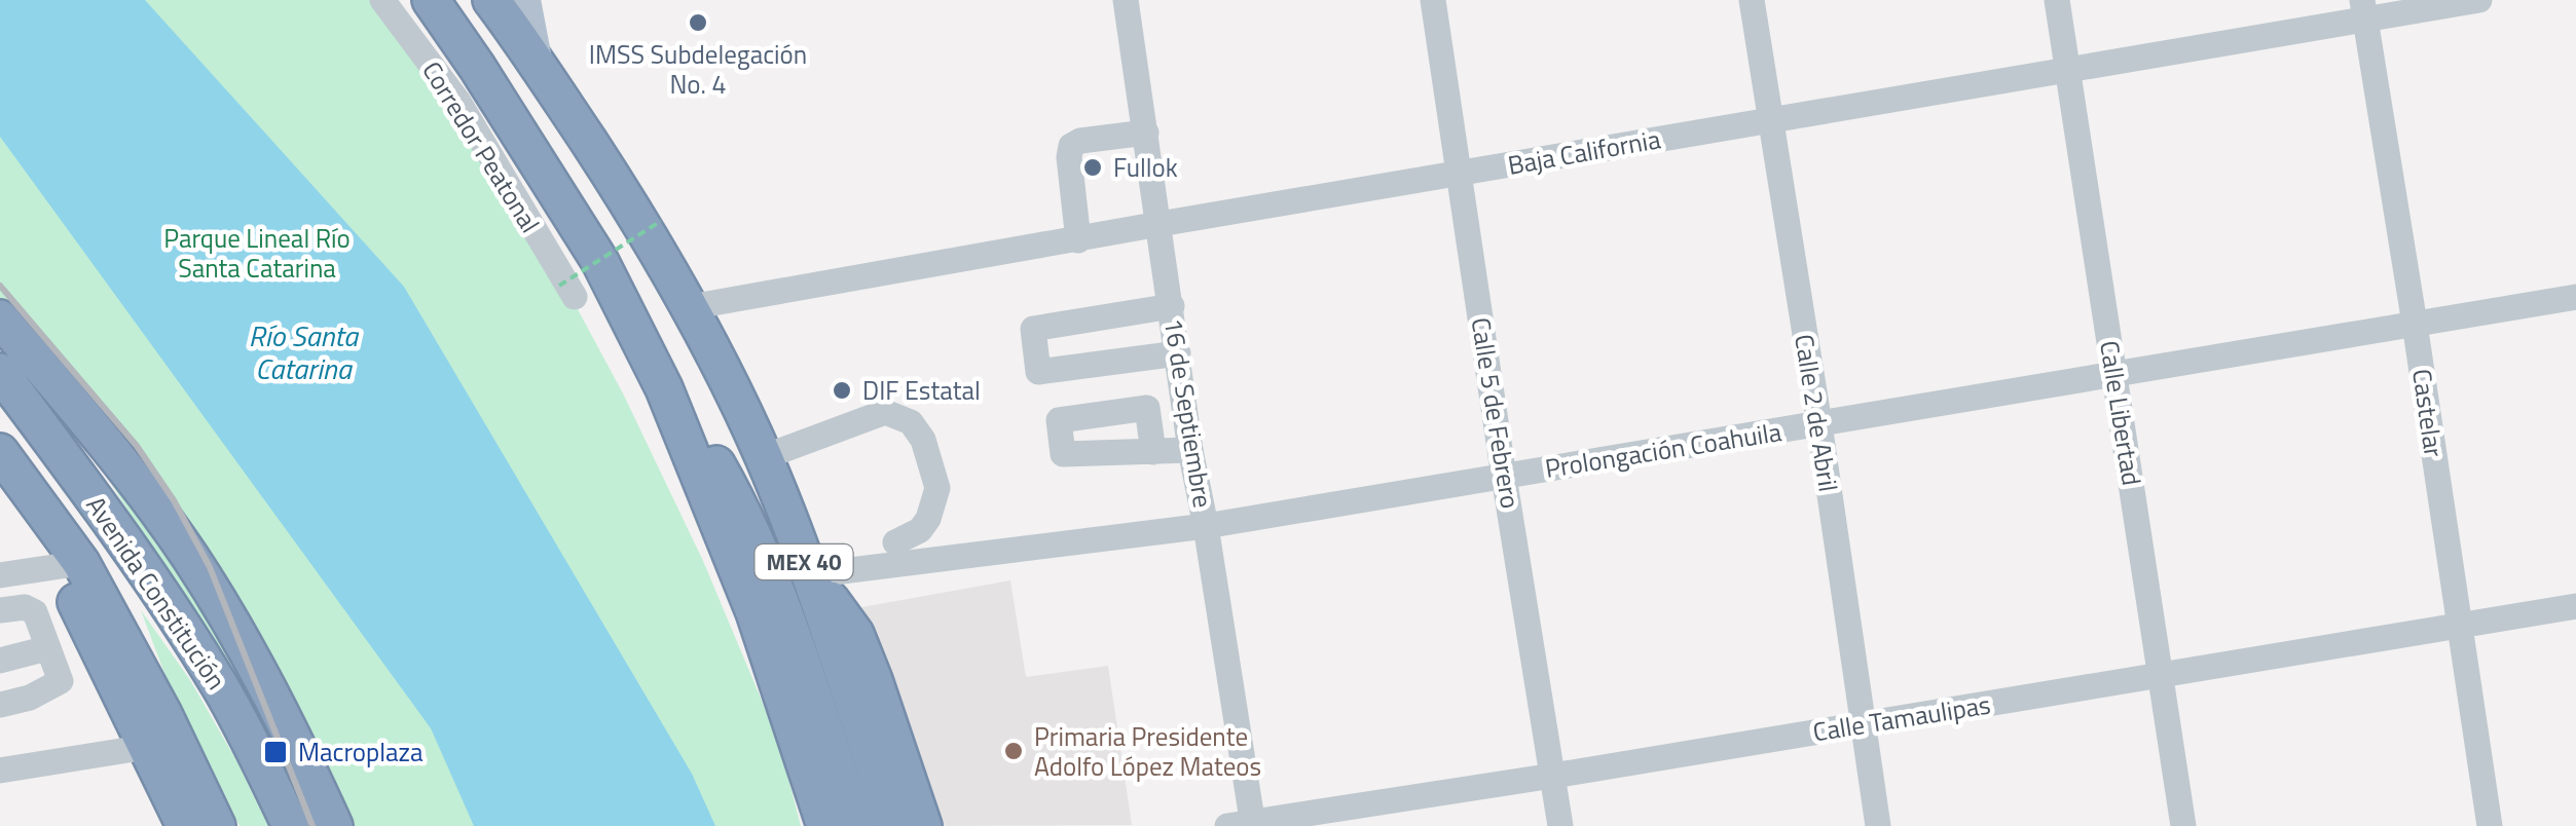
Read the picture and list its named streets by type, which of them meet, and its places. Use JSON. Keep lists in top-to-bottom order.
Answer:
{
  "streets": {
    "highway": ["MEX 40", "Avenida Constitución"],
    "street": [
      "Corredor Peatonal",
      "Baja California",
      "16 de Septiembre",
      "Calle 5 de Febrero",
      "Calle 2 de Abril",
      "Calle Libertad",
      "Castelar",
      "Prolongación Coahuila",
      "Calle Tamaulipas"
    ]
  },
  "crossings": [
    ["Baja California", "16 de Septiembre"],
    ["Baja California", "Calle 5 de Febrero"],
    ["Baja California", "Calle 2 de Abril"],
    ["Baja California", "Calle Libertad"],
    ["Baja California", "Castelar"],
    ["Baja California", "MEX 40"],
    ["16 de Septiembre", "Prolongación Coahuila"],
    ["16 de Septiembre", "Calle Tamaulipas"],
    ["Calle 5 de Febrero", "Prolongación Coahuila"],
    ["Calle 5 de Febrero", "Calle Tamaulipas"],
    ["Calle 2 de Abril", "Prolongación Coahuila"],
    ["Calle 2 de Abril", "Calle Tamaulipas"],
    ["Calle Libertad", "Prolongación Coahuila"],
    ["Calle Libertad", "Calle Tamaulipas"],
    ["Castelar", "Prolongación Coahuila"],
    ["Castelar", "Calle Tamaulipas"],
    ["Prolongación Coahuila", "MEX 40"]
  ],
  "water": ["Río Santa Catarina"],
  "parks": ["Parque Lineal Río Santa Catarina"],
  "places": {
    "other": [
      "IMSS Subdelegación No. 4",
      "Fullok",
      "DIF Estatal",
      "Primaria Presidente Adolfo López Mateos"
    ],
    "transit": ["Macroplaza"]
  }
}
